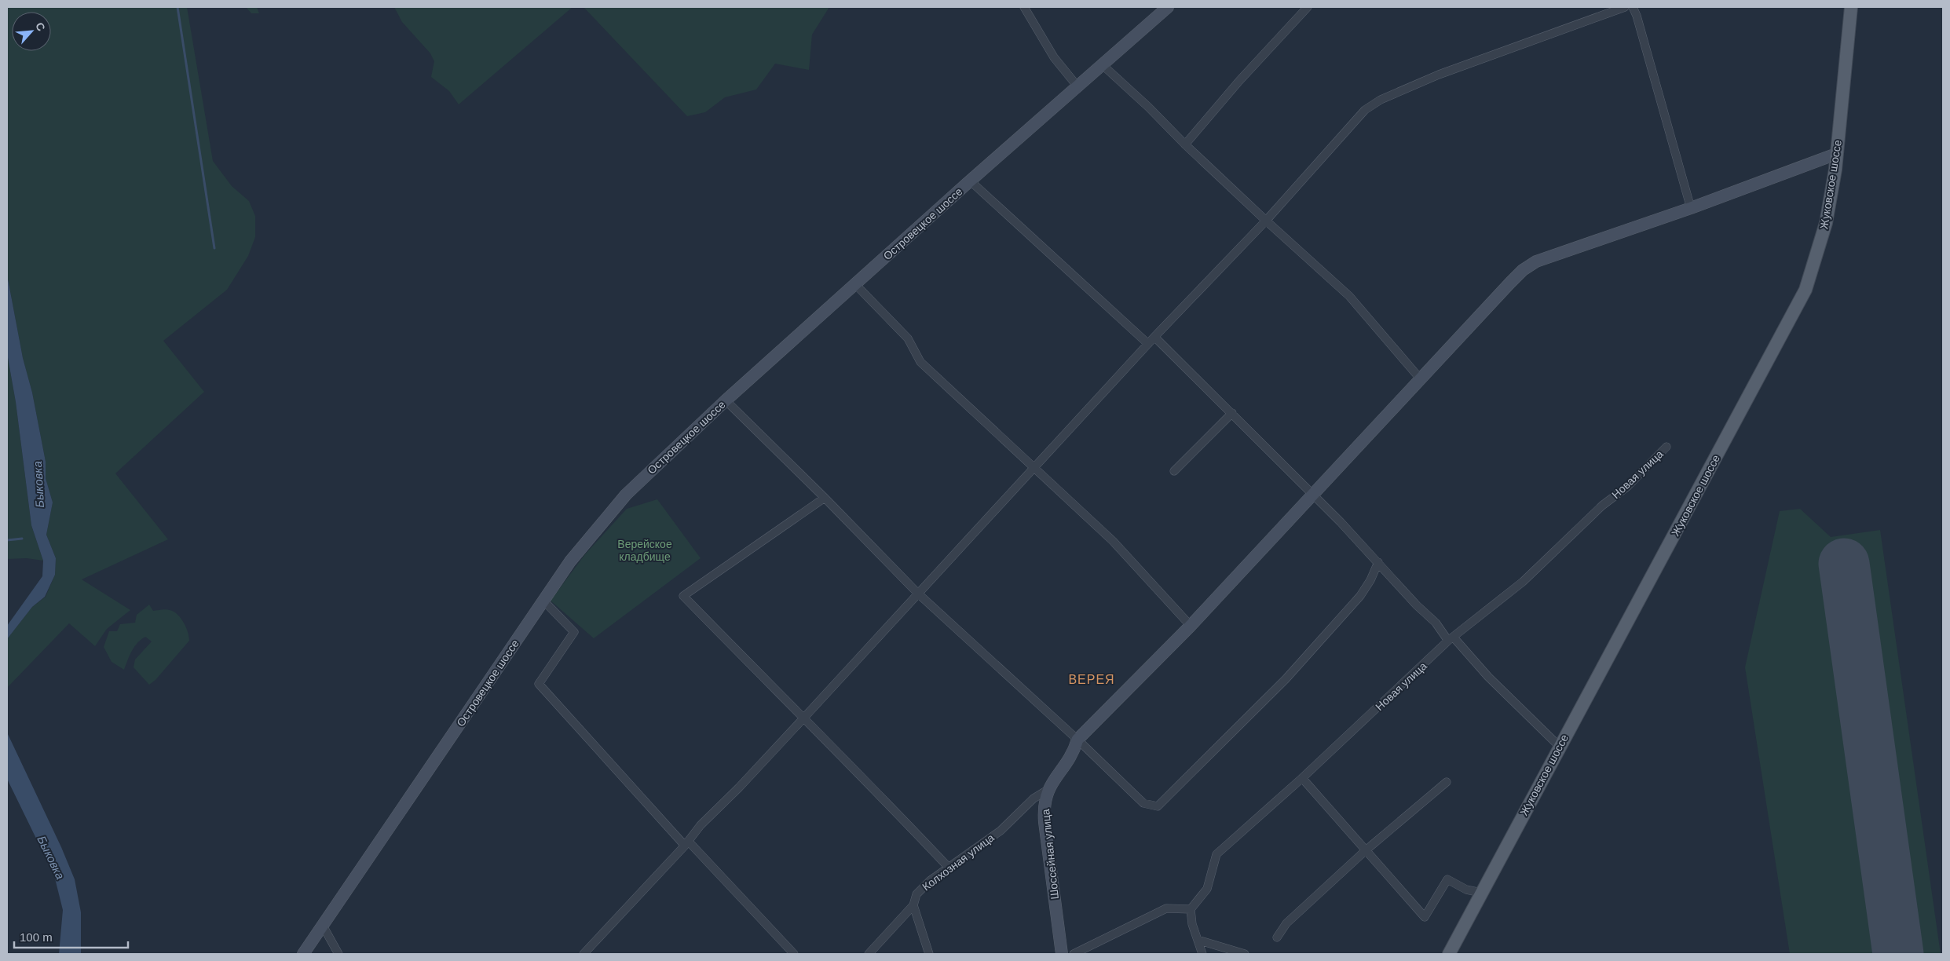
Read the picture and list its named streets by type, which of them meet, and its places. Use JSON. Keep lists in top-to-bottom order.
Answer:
{
  "streets": {
    "main road": ["Жуковское шоссе", "Островецкое шоссе", "Шоссейная улица"],
    "street": ["Новая улица", "Колхозная улица"]
  },
  "crossings": [
    ["Шоссейная улица", "Колхозная улица"]
  ],
  "districts": ["ВЕРЕЯ"],
  "water": ["Быковка"],
  "parks": ["Верейское кладбище"],
  "scale_bar": "100 m",
  "north": "top right"
}
